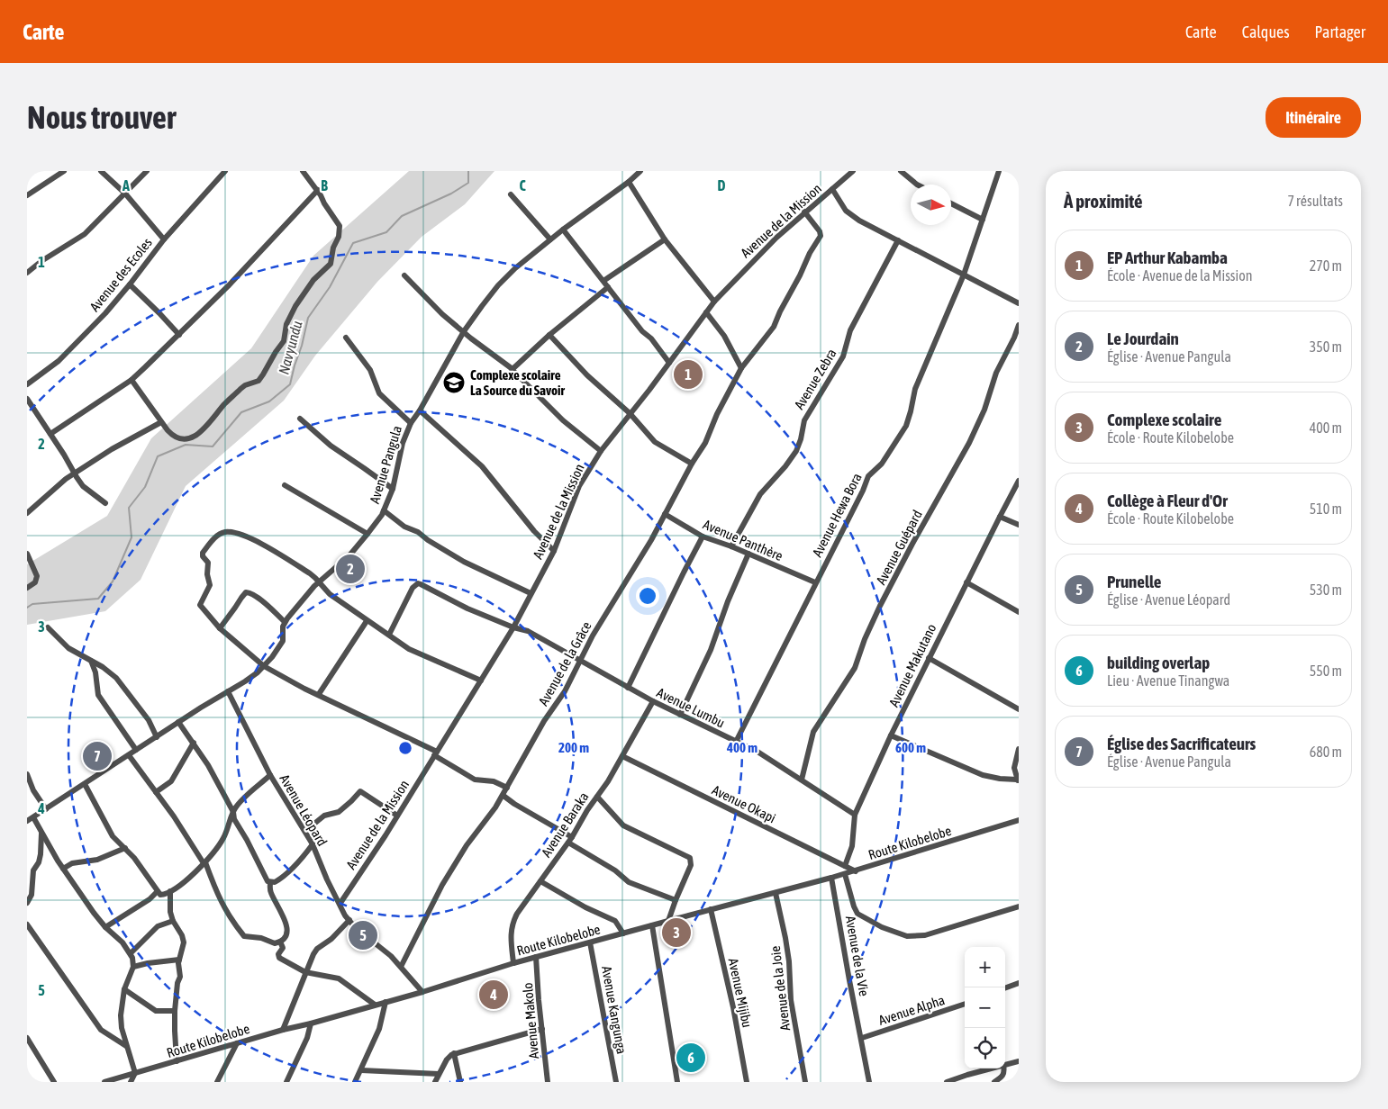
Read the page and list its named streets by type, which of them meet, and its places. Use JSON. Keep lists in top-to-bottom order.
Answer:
{
  "streets": {
    "street": [
      "Avenue de la Mission",
      "Avenue des Ecoles",
      "Avenue Zebra",
      "Avenue Pangula",
      "Avenue Hewa Bora",
      "Avenue Panthère",
      "Avenue Guépard",
      "Avenue de la Grâce",
      "Avenue Makutano",
      "Avenue Lumbu",
      "Avenue Okapi",
      "Avenue Léopard",
      "Avenue Baraka",
      "Route Kilobelobe",
      "Avenue de la Vie",
      "Avenue de la Joie",
      "Avenue Mijibu",
      "Avenue Kangunga",
      "Avenue Alpha",
      "Avenue Makolo"
    ]
  },
  "crossings": [
    ["Avenue de la Mission", "Avenue de la Grâce"],
    ["Avenue de la Mission", "Avenue Lumbu"],
    ["Avenue de la Mission", "Avenue Léopard"],
    ["Avenue Zebra", "Avenue Panthère"],
    ["Avenue Hewa Bora", "Avenue Panthère"],
    ["Avenue Hewa Bora", "Avenue Lumbu"],
    ["Avenue Panthère", "Avenue de la Grâce"],
    ["Avenue Guépard", "Avenue Lumbu"],
    ["Avenue de la Grâce", "Avenue Lumbu"],
    ["Avenue de la Grâce", "Avenue Léopard"],
    ["Avenue Makutano", "Avenue Lumbu"],
    ["Avenue Makutano", "Avenue Okapi"],
    ["Avenue Lumbu", "Avenue Baraka"],
    ["Avenue Okapi", "Avenue Baraka"],
    ["Avenue Okapi", "Route Kilobelobe"],
    ["Avenue Léopard", "Route Kilobelobe"],
    ["Avenue Baraka", "Route Kilobelobe"],
    ["Route Kilobelobe", "Avenue de la Vie"],
    ["Route Kilobelobe", "Avenue de la Joie"],
    ["Route Kilobelobe", "Avenue Mijibu"],
    ["Route Kilobelobe", "Avenue Kangunga"],
    ["Route Kilobelobe", "Avenue Makolo"],
    ["Avenue de la Vie", "Avenue Alpha"]
  ],
  "water": ["Navyundu"],
  "places": {
    "school or university": ["Complexe scolaire La Source du Savoir"]
  },
  "north": "right",
  "page": {
    "header": "Carte",
    "nav": ["Carte", "Calques", "Partager"],
    "buttons": "Itinéraire",
    "title": "Nous trouver",
    "heading": ["À proximité", "7 résultats"],
    "list": [
      {
        "mark": "1",
        "name": "EP Arthur Kabamba",
        "note": "École · Avenue de la Mission",
        "value": "270 m"
      },
      {
        "mark": "2",
        "name": "Le Jourdain",
        "note": "Église · Avenue Pangula",
        "value": "350 m"
      },
      {
        "mark": "3",
        "name": "Complexe scolaire",
        "note": "École · Route Kilobelobe",
        "value": "400 m"
      },
      {
        "mark": "4",
        "name": "Collège à Fleur d'Or",
        "note": "École · Route Kilobelobe",
        "value": "510 m"
      },
      {
        "mark": "5",
        "name": "Prunelle",
        "note": "Église · Avenue Léopard",
        "value": "530 m"
      },
      {
        "mark": "6",
        "name": "building overlap",
        "note": "Lieu · Avenue Tinangwa",
        "value": "550 m"
      },
      {
        "mark": "7",
        "name": "Église des Sacrificateurs",
        "note": "Église · Avenue Pangula",
        "value": "680 m"
      }
    ],
    "pins": [
      "1",
      "2",
      "7",
      "3",
      "5",
      "4",
      "6"
    ],
    "map_buttons": ["+", "−"]
  },
  "grid": {
    "columns": [
      "A",
      "B",
      "C",
      "D"
    ],
    "rows": [
      "1",
      "2",
      "3",
      "4",
      "5"
    ]
  },
  "rings": ["200 m", "400 m", "600 m"]
}
